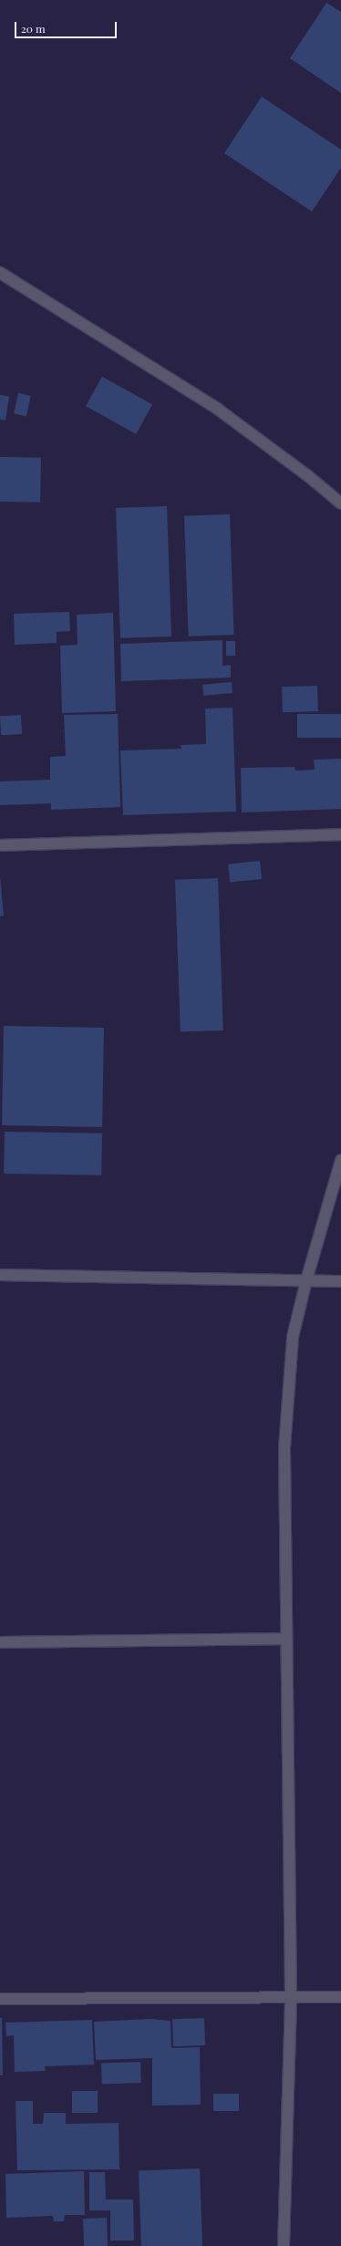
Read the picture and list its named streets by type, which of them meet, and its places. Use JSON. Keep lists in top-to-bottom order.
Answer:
{
  "scale_bar": "20 m"
}
